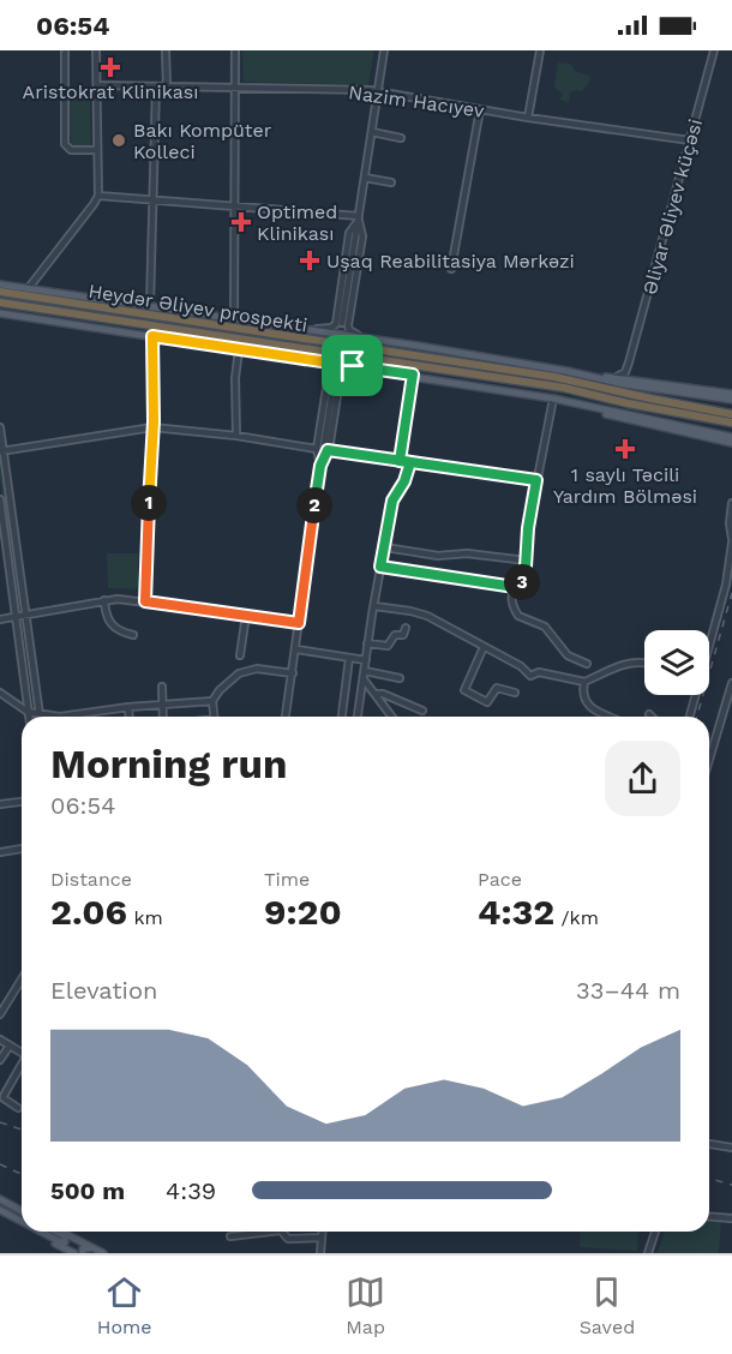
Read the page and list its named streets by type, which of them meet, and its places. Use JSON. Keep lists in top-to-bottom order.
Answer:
{
  "streets": {
    "highway": ["Heydər Əliyev prospekti"],
    "street": ["Nazim Hacıyev", "Əliyar Əliyev küçəsi"]
  },
  "crossings": [
    ["Nazim Hacıyev", "Əliyar Əliyev küçəsi"]
  ],
  "places": {
    "health": [
      "Aristokrat Klinikası",
      "Optimed Klinikası",
      "Uşaq Reabilitasiya Mərkəzi",
      "1 saylı Təcili Yardım Bölməsi"
    ],
    "other": ["Bakı Kompüter Kolleci"]
  },
  "page": {
    "status": "06:54",
    "pins": ["1", "2", "3"],
    "heading": ["Morning run", "06:54"],
    "stats": [
      ["Distance", "2.06 km"],
      ["Time", "9:20"],
      ["Pace", "4:32 /km"]
    ],
    "chart": ["Elevation", "33–44 m"],
    "list": [
      {
        "name": "500 m",
        "note": "4:39"
      }
    ],
    "tabs": ["Home", "Map", "Saved"]
  }
}
